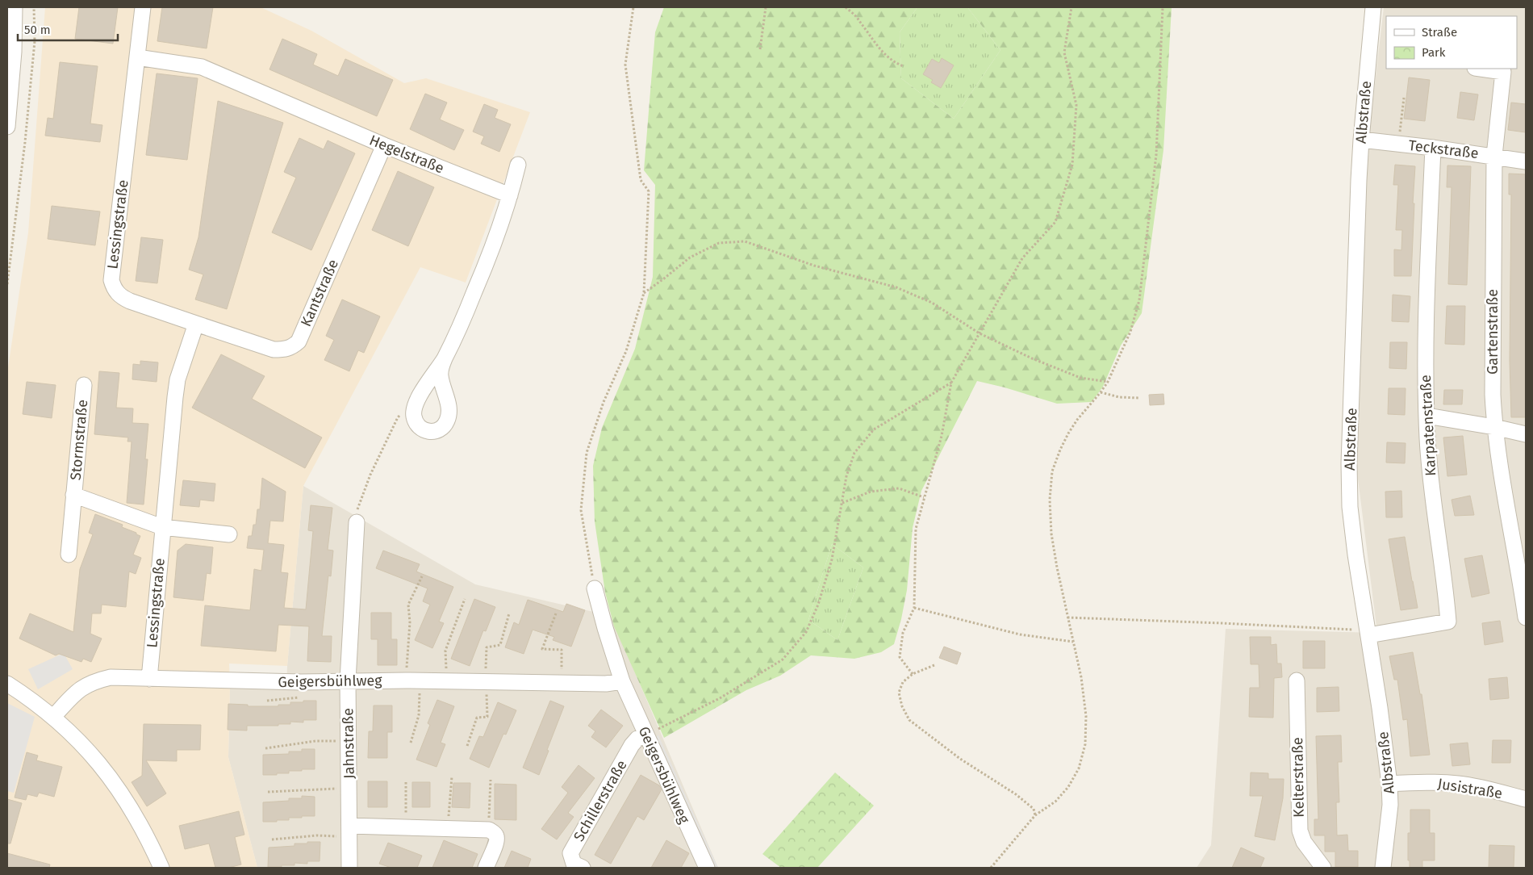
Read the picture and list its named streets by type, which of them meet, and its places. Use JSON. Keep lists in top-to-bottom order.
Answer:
{
  "streets": {
    "street": [
      "Albstraße",
      "Teckstraße",
      "Hegelstraße",
      "Lessingstraße",
      "Kantstraße",
      "Gartenstraße",
      "Karpatenstraße",
      "Stormstraße",
      "Geigersbühlweg",
      "Jahnstraße",
      "Kelterstraße",
      "Jusistraße",
      "Schillerstraße"
    ]
  },
  "crossings": [
    ["Albstraße", "Teckstraße"],
    ["Albstraße", "Karpatenstraße"],
    ["Albstraße", "Jusistraße"],
    ["Teckstraße", "Gartenstraße"],
    ["Teckstraße", "Karpatenstraße"],
    ["Hegelstraße", "Lessingstraße"],
    ["Hegelstraße", "Kantstraße"],
    ["Lessingstraße", "Kantstraße"],
    ["Lessingstraße", "Stormstraße"],
    ["Lessingstraße", "Geigersbühlweg"],
    ["Geigersbühlweg", "Jahnstraße"],
    ["Geigersbühlweg", "Schillerstraße"]
  ],
  "legend": ["Straße", "Park"],
  "scale_bar": "50 m"
}
